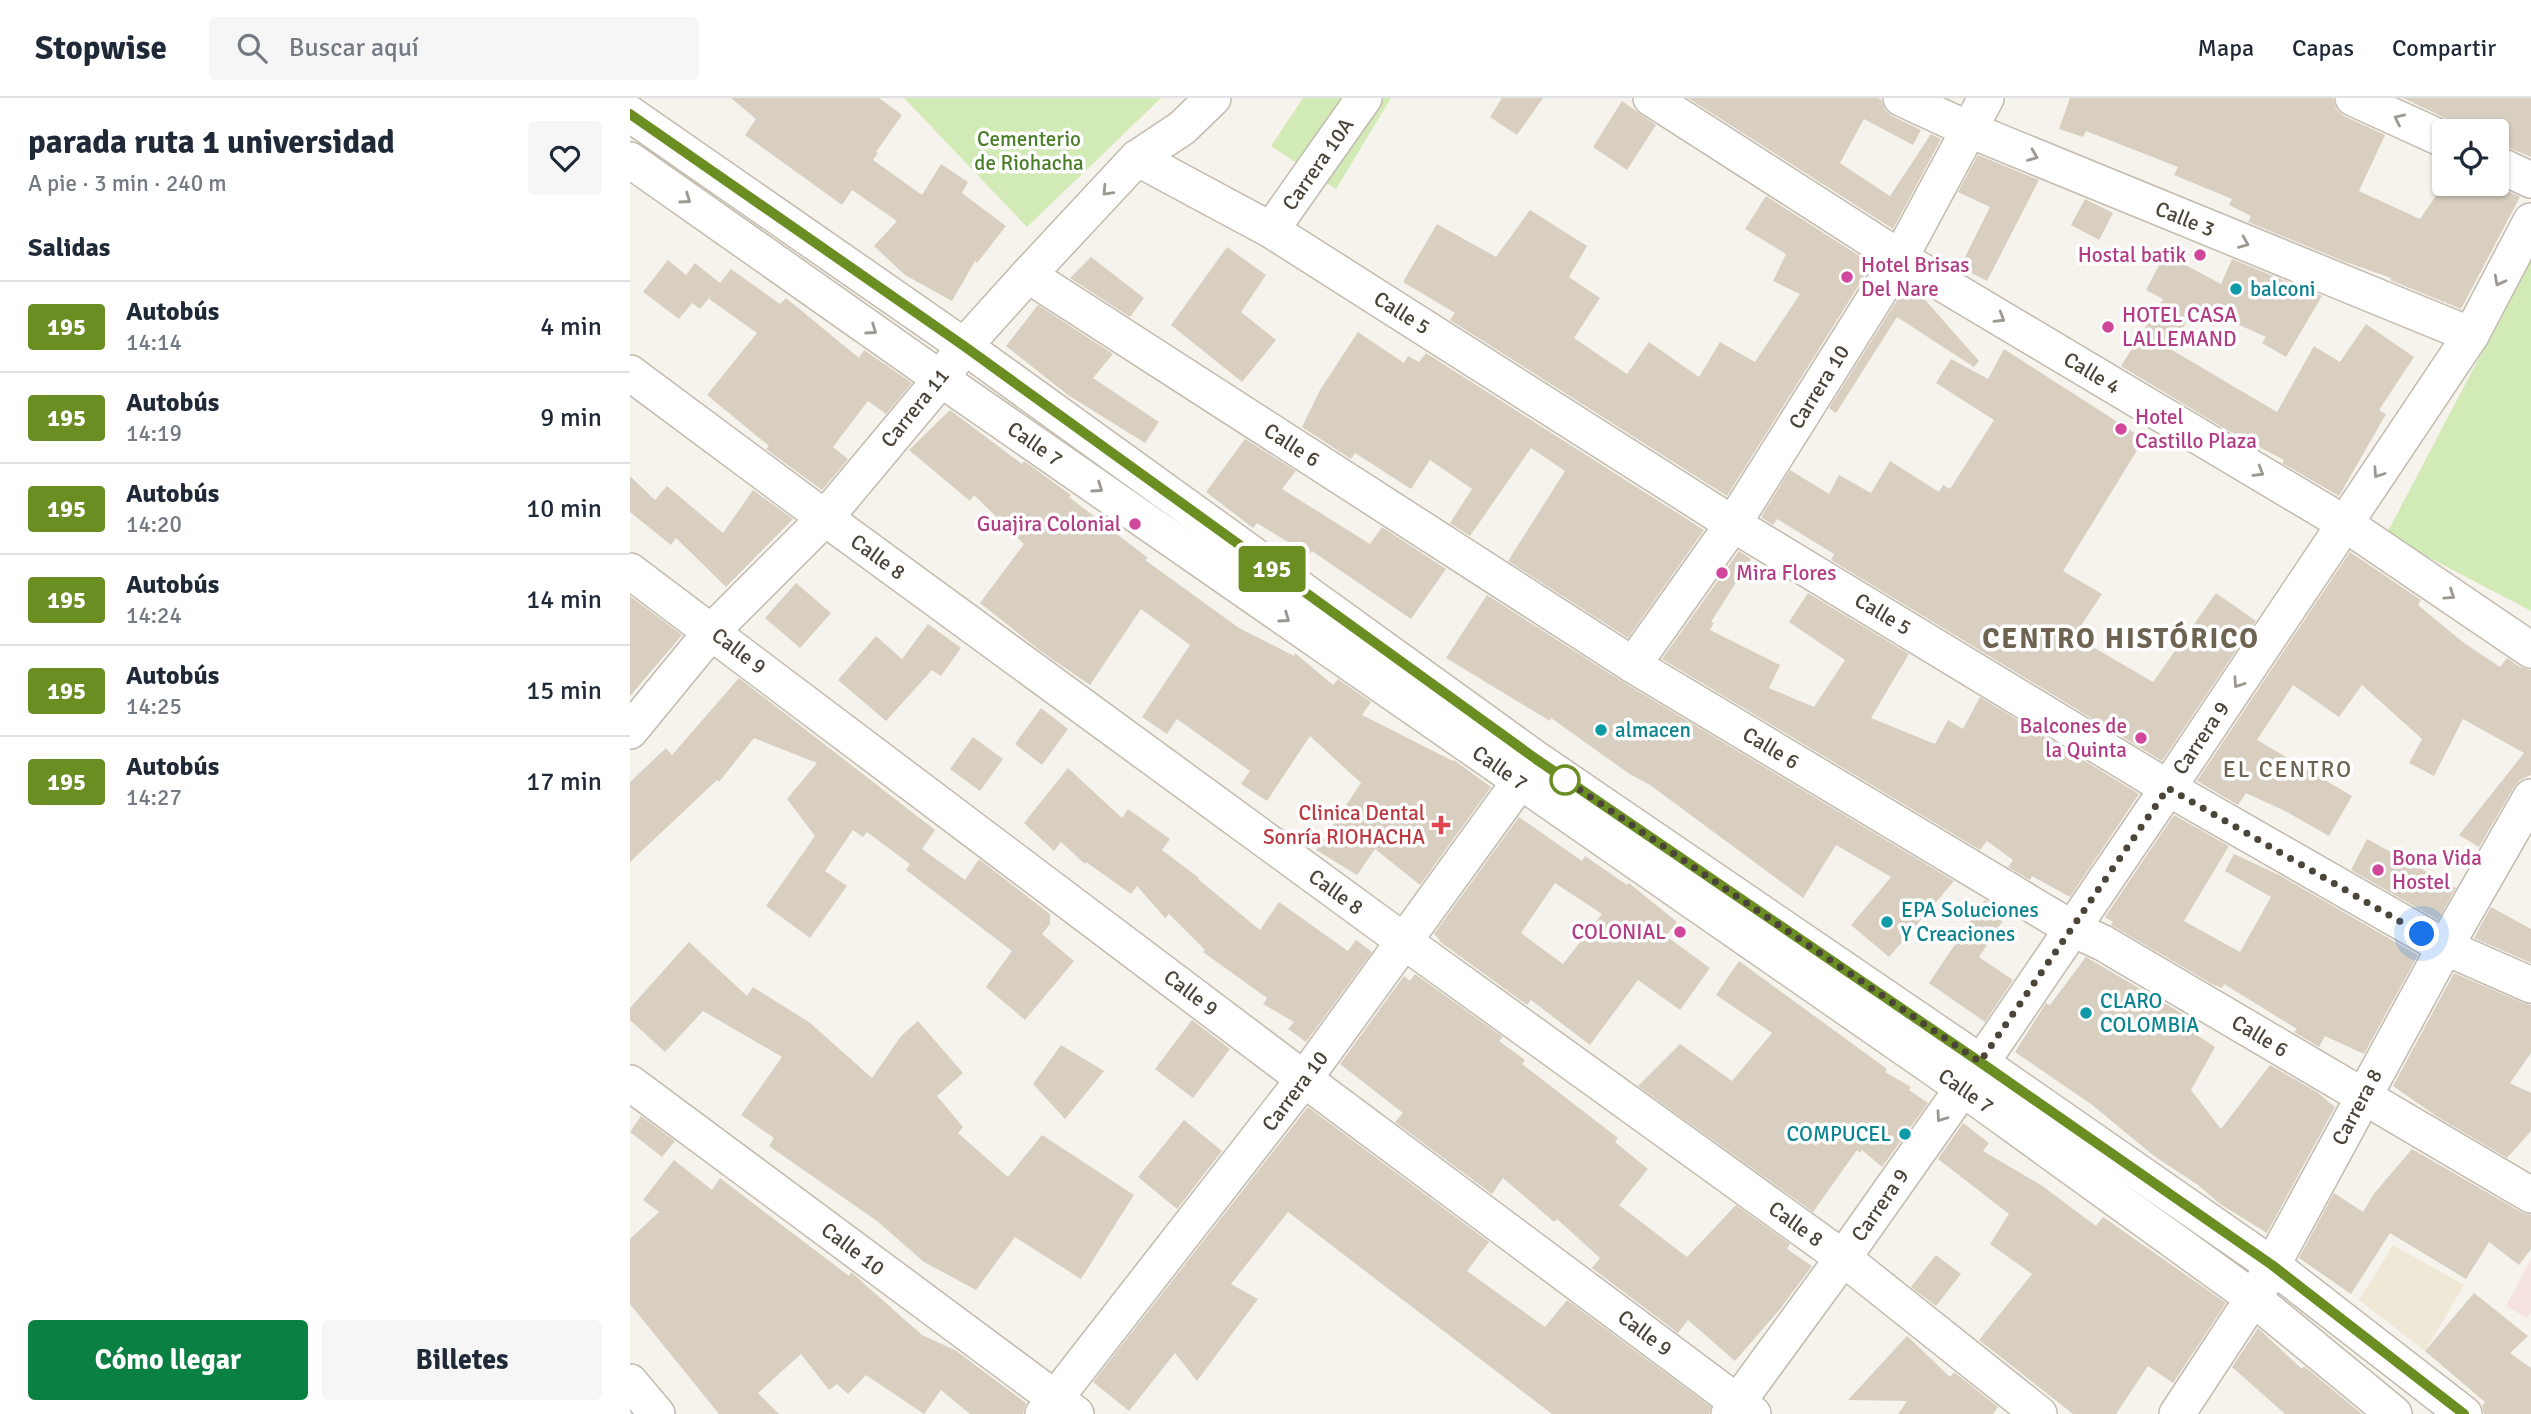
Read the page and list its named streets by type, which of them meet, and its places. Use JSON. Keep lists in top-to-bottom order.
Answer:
{
  "streets": {
    "street": [
      "Carrera 10A",
      "Calle 3",
      "Calle 5",
      "Calle 4",
      "Carrera 10",
      "Carrera 11",
      "Calle 7",
      "Calle 6",
      "Calle 8",
      "Calle 9",
      "Carrera 9",
      "Carrera 8",
      "Calle 10"
    ]
  },
  "crossings": [
    ["Carrera 10A", "Calle 5"],
    ["Calle 3", "Carrera 10"],
    ["Calle 3", "Carrera 9"],
    ["Calle 5", "Carrera 10"],
    ["Calle 5", "Carrera 11"],
    ["Calle 5", "Carrera 9"],
    ["Calle 5", "Carrera 8"],
    ["Calle 4", "Carrera 10"],
    ["Calle 4", "Carrera 9"],
    ["Carrera 10", "Calle 7"],
    ["Carrera 10", "Calle 6"],
    ["Carrera 10", "Calle 8"],
    ["Carrera 10", "Calle 9"],
    ["Carrera 10", "Calle 10"],
    ["Carrera 11", "Calle 7"],
    ["Carrera 11", "Calle 6"],
    ["Carrera 11", "Calle 8"],
    ["Carrera 11", "Calle 9"],
    ["Calle 7", "Carrera 9"],
    ["Calle 7", "Carrera 8"],
    ["Calle 6", "Carrera 9"],
    ["Calle 6", "Carrera 8"],
    ["Calle 8", "Carrera 9"],
    ["Calle 9", "Carrera 9"]
  ],
  "one_way": ["Calle 3", "Calle 4", "Carrera 9"],
  "districts": ["CENTRO HISTÓRICO", "EL CENTRO"],
  "parks": ["Cementerio de Riohacha"],
  "places": {
    "other": [
      "Hostal batik",
      "Hotel Brisas Del Nare",
      "balconi",
      "HOTEL CASA LALLEMAND",
      "Hotel Castillo Plaza",
      "Guajira Colonial",
      "Mira Flores",
      "almacen",
      "Balcones de la Quinta",
      "Bona Vida Hostel",
      "EPA Soluciones Y Creaciones",
      "COLONIAL",
      "CLARO COLOMBIA",
      "COMPUCEL"
    ],
    "health": ["Clinica Dental Sonría RIOHACHA"]
  },
  "lines": ["bus line 195"],
  "page": {
    "header": "Stopwise",
    "search": "Buscar aquí",
    "nav": ["Mapa", "Capas", "Compartir"],
    "heading": [
      ["parada ruta 1 universidad", "A pie · 3 min · 240 m"],
      "Salidas"
    ],
    "on_map": "195",
    "list": [
      {
        "mark": "195",
        "name": "Autobús",
        "note": "14:14",
        "value": "4 min"
      },
      {
        "mark": "195",
        "name": "Autobús",
        "note": "14:19",
        "value": "9 min"
      },
      {
        "mark": "195",
        "name": "Autobús",
        "note": "14:20",
        "value": "10 min"
      },
      {
        "mark": "195",
        "name": "Autobús",
        "note": "14:24",
        "value": "14 min"
      },
      {
        "mark": "195",
        "name": "Autobús",
        "note": "14:25",
        "value": "15 min"
      },
      {
        "mark": "195",
        "name": "Autobús",
        "note": "14:27",
        "value": "17 min"
      }
    ],
    "buttons": ["Cómo llegar", "Billetes"]
  }
}
